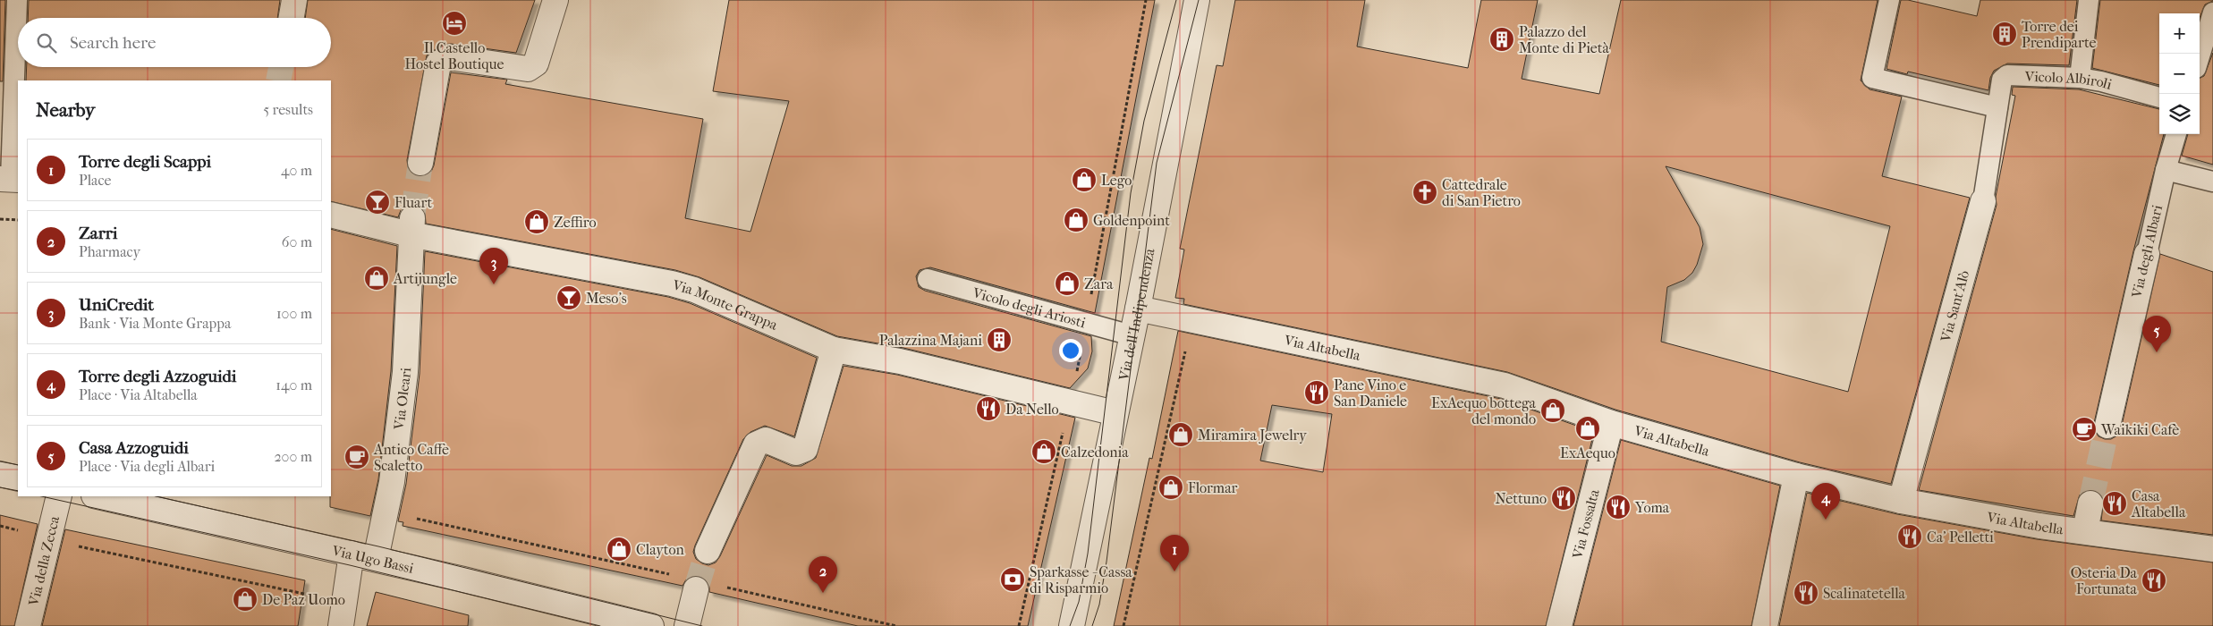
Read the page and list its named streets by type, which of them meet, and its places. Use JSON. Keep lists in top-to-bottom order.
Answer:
{
  "streets": {
    "street": [
      "Via degli Albari",
      "Via Monte Grappa",
      "Via Sant'Alò",
      "Via dell'Indipendenza",
      "Via Altabella",
      "Via Oleari",
      "Via Fossalta",
      "Via Ugo Bassi",
      "Via della Zecca"
    ],
    "lane": ["Vicolo Albiroli", "Vicolo degli Ariosti"]
  },
  "crossings": [
    ["Vicolo Albiroli", "Via Sant'Alò"],
    ["Via Monte Grappa", "Via dell'Indipendenza"],
    ["Via Monte Grappa", "Via Oleari"],
    ["Via Sant'Alò", "Via Altabella"],
    ["Vicolo degli Ariosti", "Via dell'Indipendenza"],
    ["Via dell'Indipendenza", "Via Altabella"],
    ["Via Altabella", "Via Fossalta"],
    ["Via Oleari", "Via Ugo Bassi"]
  ],
  "places": {
    "hotel": ["Il Castello Hostel Boutique"],
    "building": ["Torre dei Prendiparte", "Palazzo del Monte di Pietà", "Palazzina Majani"],
    "shop": [
      "Lego",
      "Goldenpoint",
      "Zeffiro",
      "Artijungle",
      "Zara",
      "ExAequo bottega del mondo",
      "ExAequo",
      "Miramira Jewelry",
      "Calzedonia",
      "Flormar",
      "Clayton",
      "De Paz Uomo"
    ],
    "church": ["Cattedrale di San Pietro"],
    "bar": ["Fluart", "Meso's"],
    "restaurant": [
      "Pane Vino e San Daniele",
      "Da Nello",
      "Nettuno",
      "Casa Altabella",
      "Yoma",
      "Ca' Pelletti",
      "Osteria Da Fortunata",
      "Scalinatetella"
    ],
    "cafe": ["Waikiki Cafè", "Antico Caffe Scaletto"],
    "bank": ["Sparkasse - Cassa di Risparmio"]
  },
  "page": {
    "map_buttons": ["+", "−"],
    "search": "Search here",
    "heading": ["Nearby", "5 results"],
    "list": [
      {
        "mark": "1",
        "name": "Torre degli Scappi",
        "note": "Place",
        "value": "40 m"
      },
      {
        "mark": "2",
        "name": "Zarri",
        "note": "Pharmacy",
        "value": "60 m"
      },
      {
        "mark": "3",
        "name": "UniCredit",
        "note": "Bank · Via Monte Grappa",
        "value": "100 m"
      },
      {
        "mark": "4",
        "name": "Torre degli Azzoguidi",
        "note": "Place · Via Altabella",
        "value": "140 m"
      },
      {
        "mark": "5",
        "name": "Casa Azzoguidi",
        "note": "Place · Via degli Albari",
        "value": "200 m"
      }
    ],
    "pins": [
      "3",
      "5",
      "4",
      "1",
      "2"
    ]
  }
}
